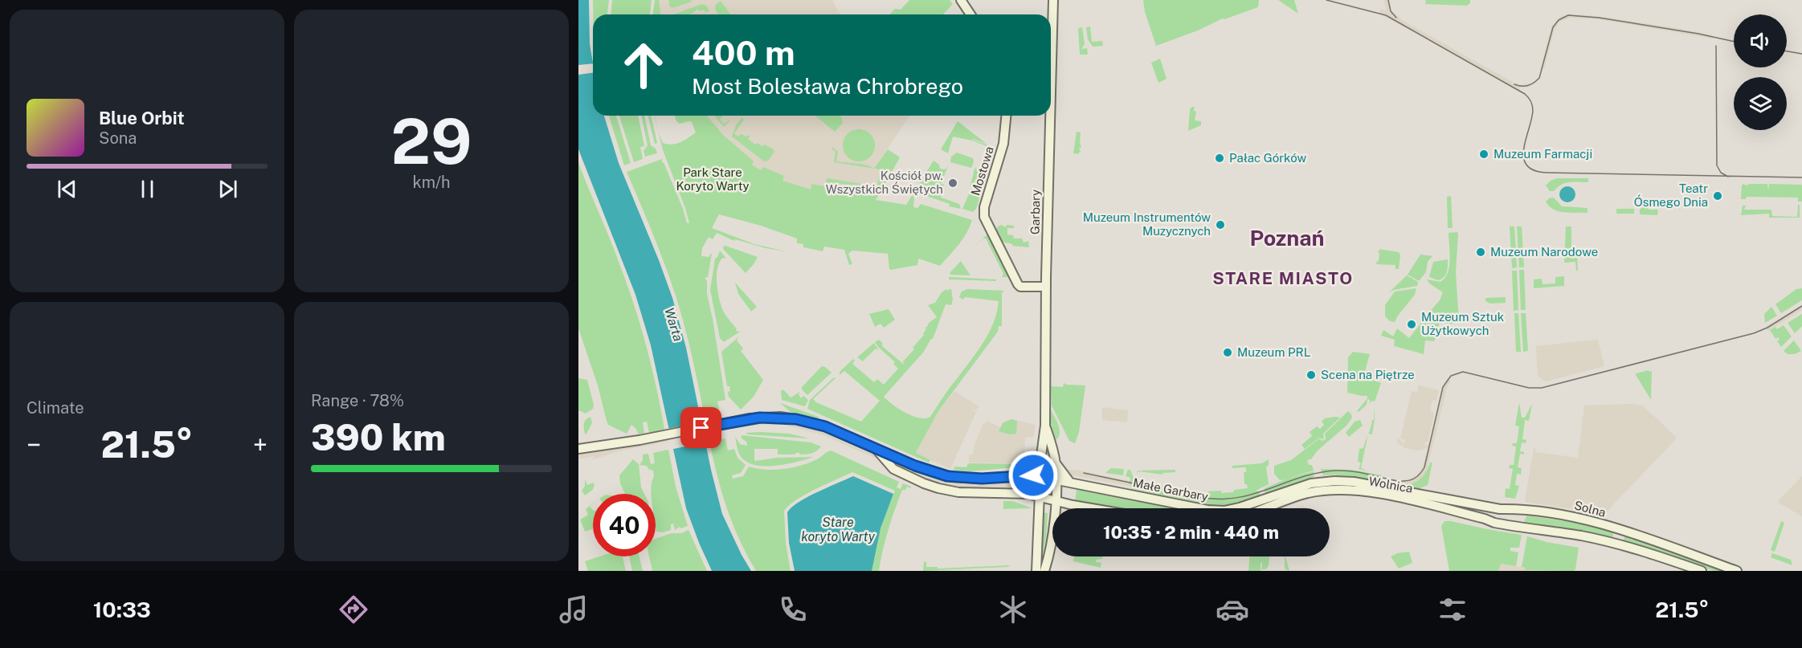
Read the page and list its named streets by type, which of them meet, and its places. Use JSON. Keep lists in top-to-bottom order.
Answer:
{
  "streets": {
    "street": [
      "Mostowa",
      "Garbary",
      "Wolnica",
      "Małe Garbary",
      "Solna"
    ]
  },
  "crossings": [
    ["Mostowa", "Garbary"],
    ["Garbary", "Małe Garbary"],
    ["Wolnica", "Małe Garbary"],
    ["Wolnica", "Solna"]
  ],
  "districts": ["Poznań", "STARE MIASTO"],
  "water": ["Warta", "Stare koryto Warty"],
  "parks": ["Park Stare Koryto Warty"],
  "places": [
    "Muzeum Farmacji",
    "Pałac Górków",
    "Kościół pw. Wszystkich Świętych",
    "Teatr Ósmego Dnia",
    "Muzeum Instrumentów Muzycznych",
    "Muzeum Narodowe",
    "Muzeum Sztuk Użytkowych",
    "Muzeum PRL",
    "Scena na Piętrze"
  ],
  "page": {
    "tile": [
      ["29", "km/h"],
      "Climate",
      ["Range · 78%", "390 km"]
    ],
    "turn": ["400 m", "Most Bolesława Chrobrego"],
    "song": ["Blue Orbit", "Sona"],
    "heat": ["−", "21.5°", "+"],
    "limit": "40",
    "trip": "10:35 · 2 min · 440 m",
    "tabs": ["10:33", "21.5°"]
  }
}
